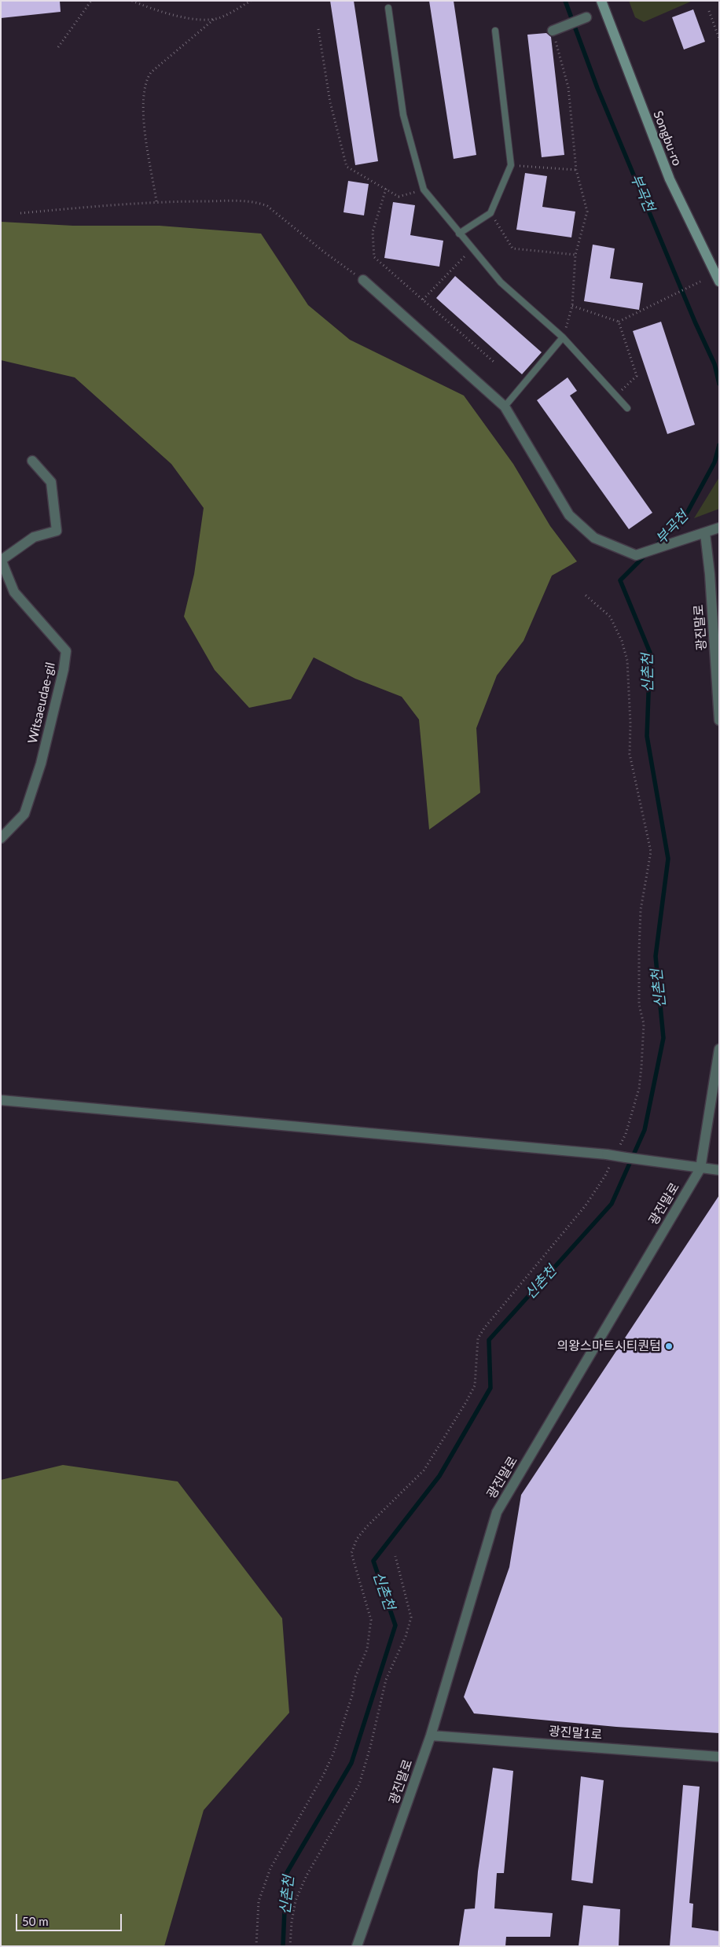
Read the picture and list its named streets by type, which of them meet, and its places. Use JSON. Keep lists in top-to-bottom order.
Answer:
{
  "streets": {
    "street": [
      "Songbu-ro",
      "광진말로",
      "Witsaeudae-gil",
      "광진말1로"
    ]
  },
  "crossings": [
    ["광진말로", "광진말1로"]
  ],
  "water": ["부곡천", "신촌천"],
  "places": ["의왕스마트시티퀀텀"],
  "scale_bar": "50 m"
}
